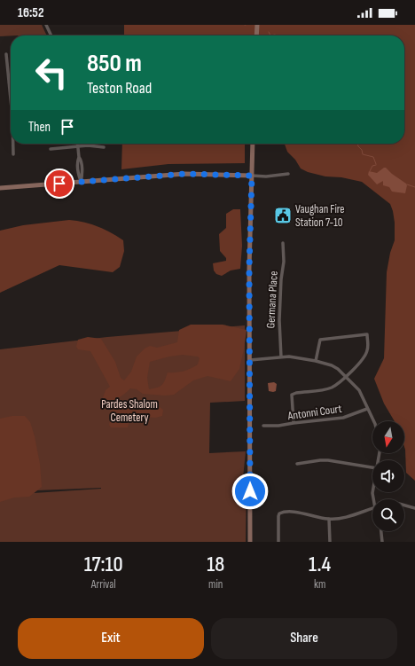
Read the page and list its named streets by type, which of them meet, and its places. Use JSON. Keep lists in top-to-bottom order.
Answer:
{
  "streets": {
    "street": ["Germana Place", "Antonni Court"]
  },
  "parks": ["Pardes Shalom Cemetery"],
  "places": {
    "public building": ["Vaughan Fire Station 7-10"]
  },
  "north": "bottom",
  "page": {
    "status": "16:52",
    "turn": ["850 m", "Teston Road"],
    "then": "Then",
    "eta": [
      "17:10",
      "Arrival",
      "18",
      "min",
      "1.4",
      "km"
    ],
    "buttons": ["Exit", "Share"]
  }
}
